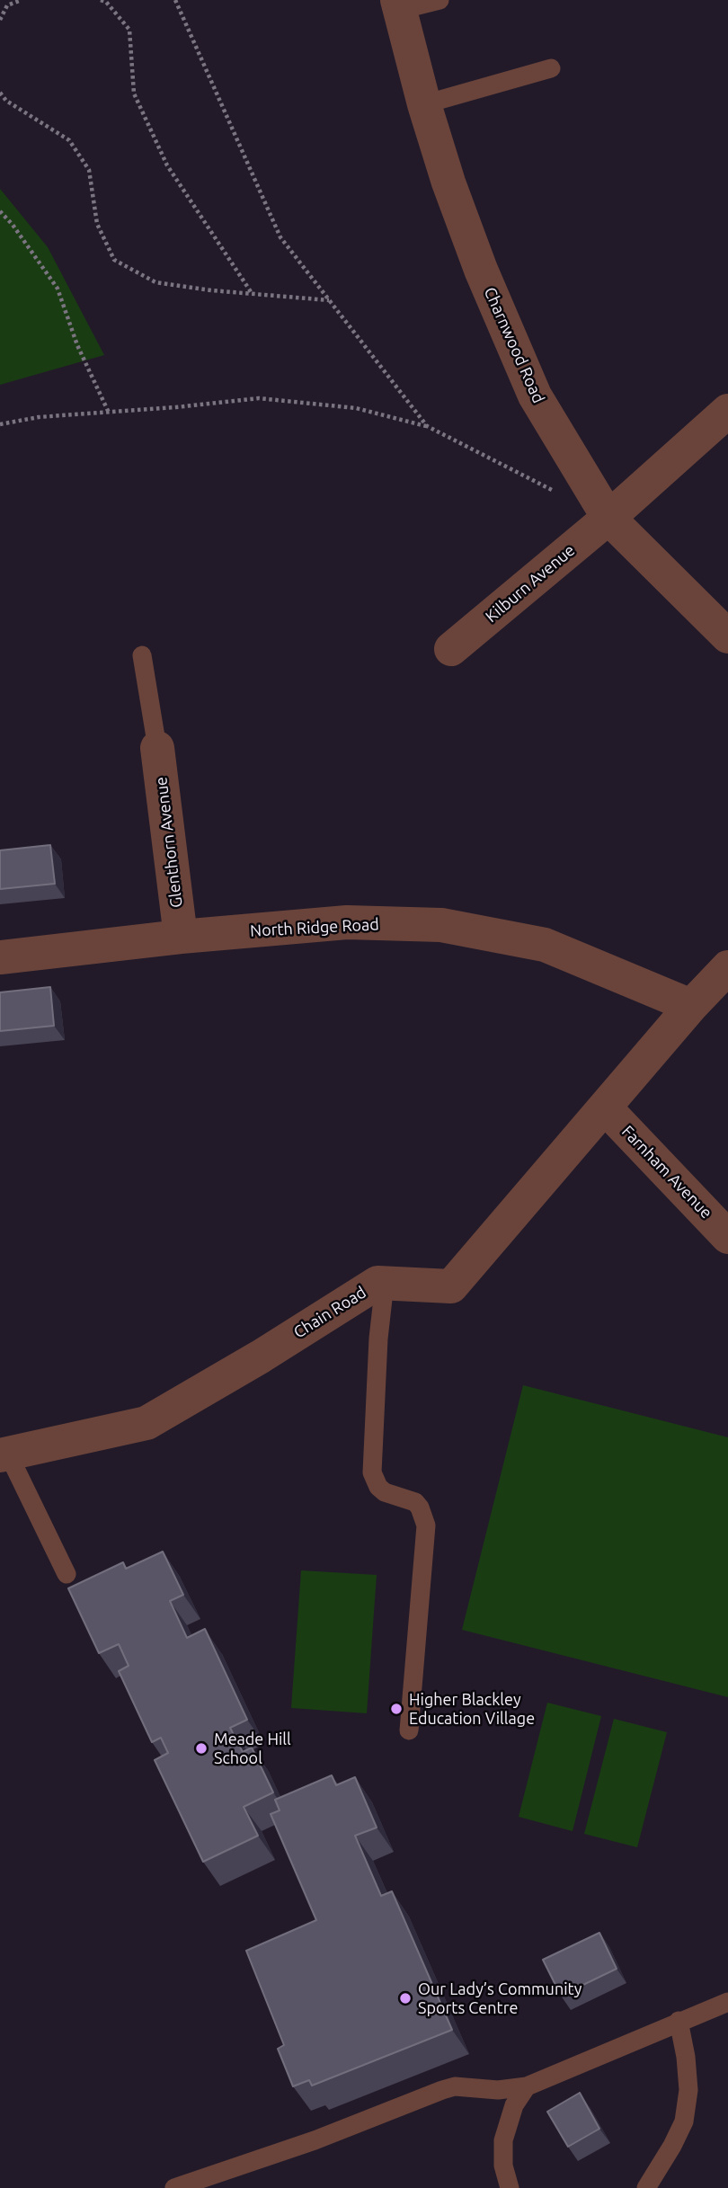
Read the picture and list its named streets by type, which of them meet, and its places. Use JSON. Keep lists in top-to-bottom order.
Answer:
{
  "streets": {
    "street": [
      "Charnwood Road",
      "Kilburn Avenue",
      "Glenthorn Avenue",
      "North Ridge Road",
      "Farnham Avenue",
      "Chain Road"
    ]
  },
  "crossings": [
    ["Charnwood Road", "Kilburn Avenue"],
    ["Glenthorn Avenue", "North Ridge Road"],
    ["North Ridge Road", "Chain Road"],
    ["Farnham Avenue", "Chain Road"]
  ],
  "places": ["Higher Blackley Education Village", "Meade Hill School", "Our Lady’s Community Sports Centre"]
}
